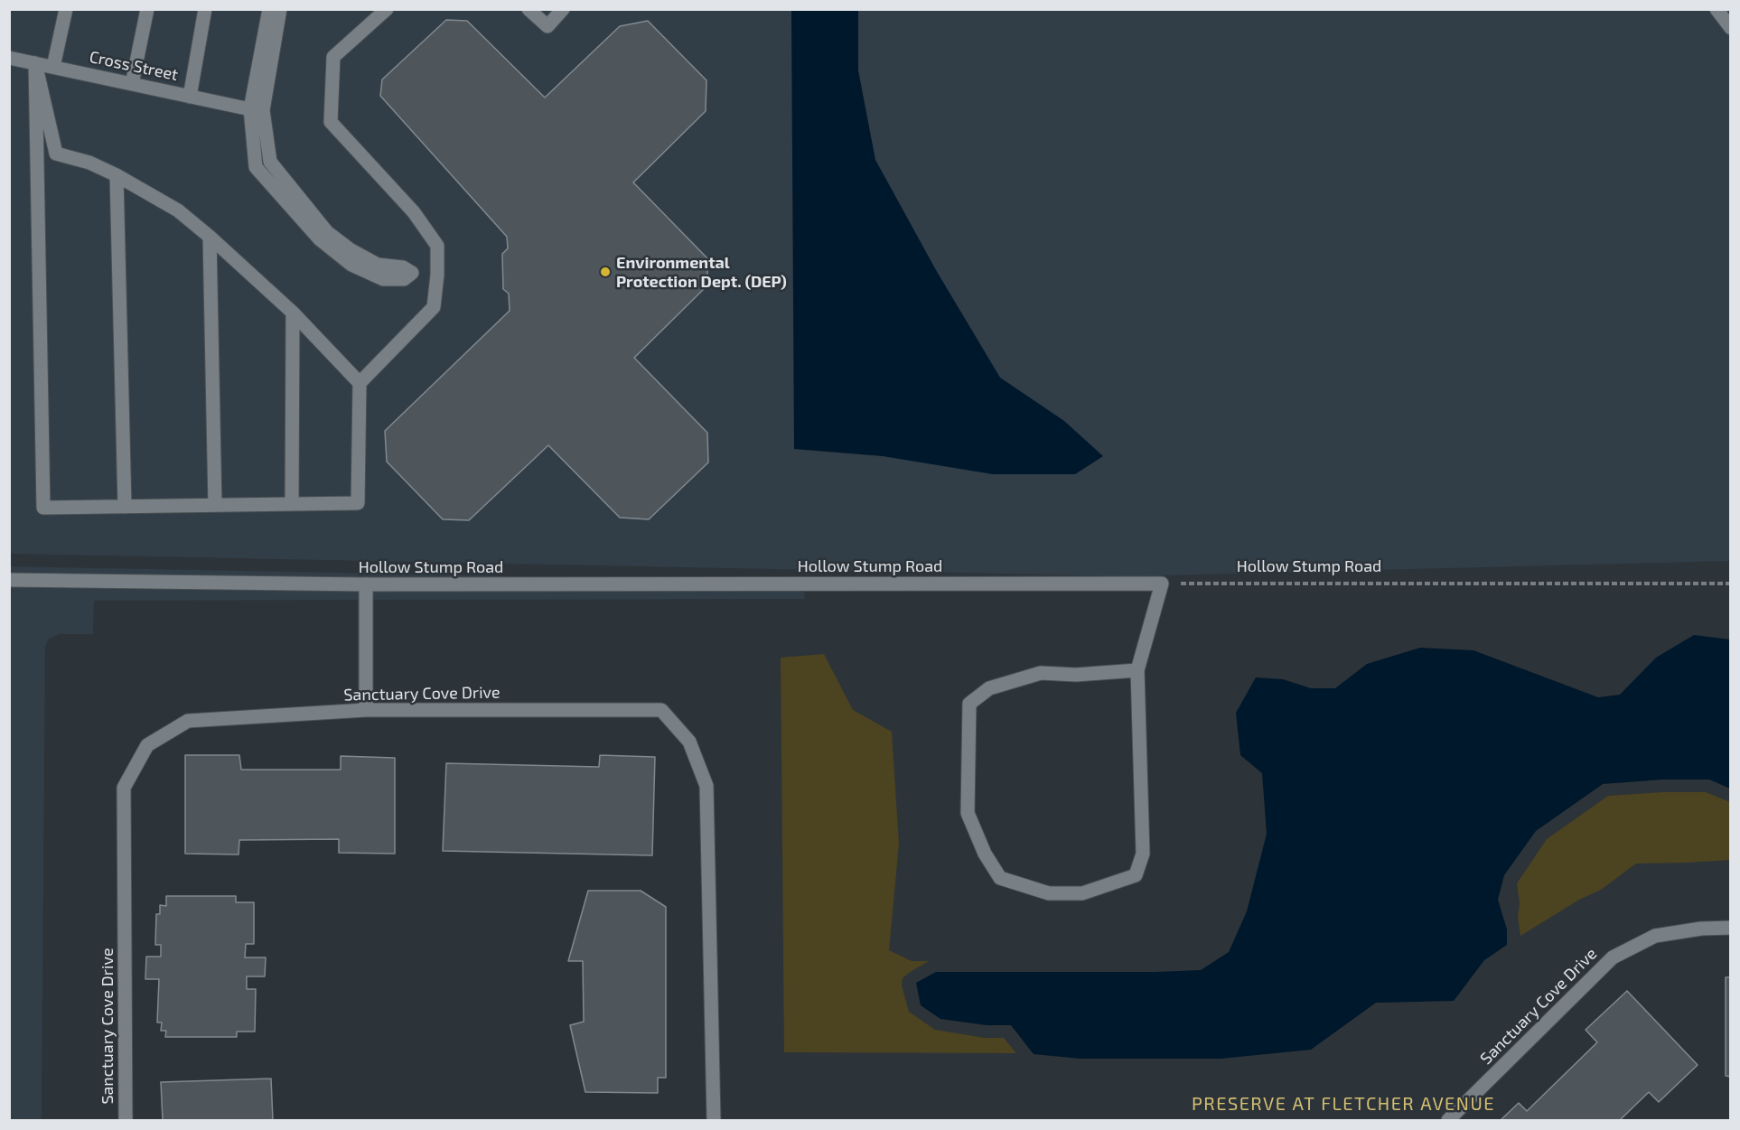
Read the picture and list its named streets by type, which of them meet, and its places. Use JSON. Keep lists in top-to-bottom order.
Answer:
{
  "streets": {
    "street": ["Cross Street", "Hollow Stump Road", "Sanctuary Cove Drive"]
  },
  "districts": ["PRESERVE AT FLETCHER AVENUE"],
  "places": ["Environmental Protection Dept. (DEP)"]
}
